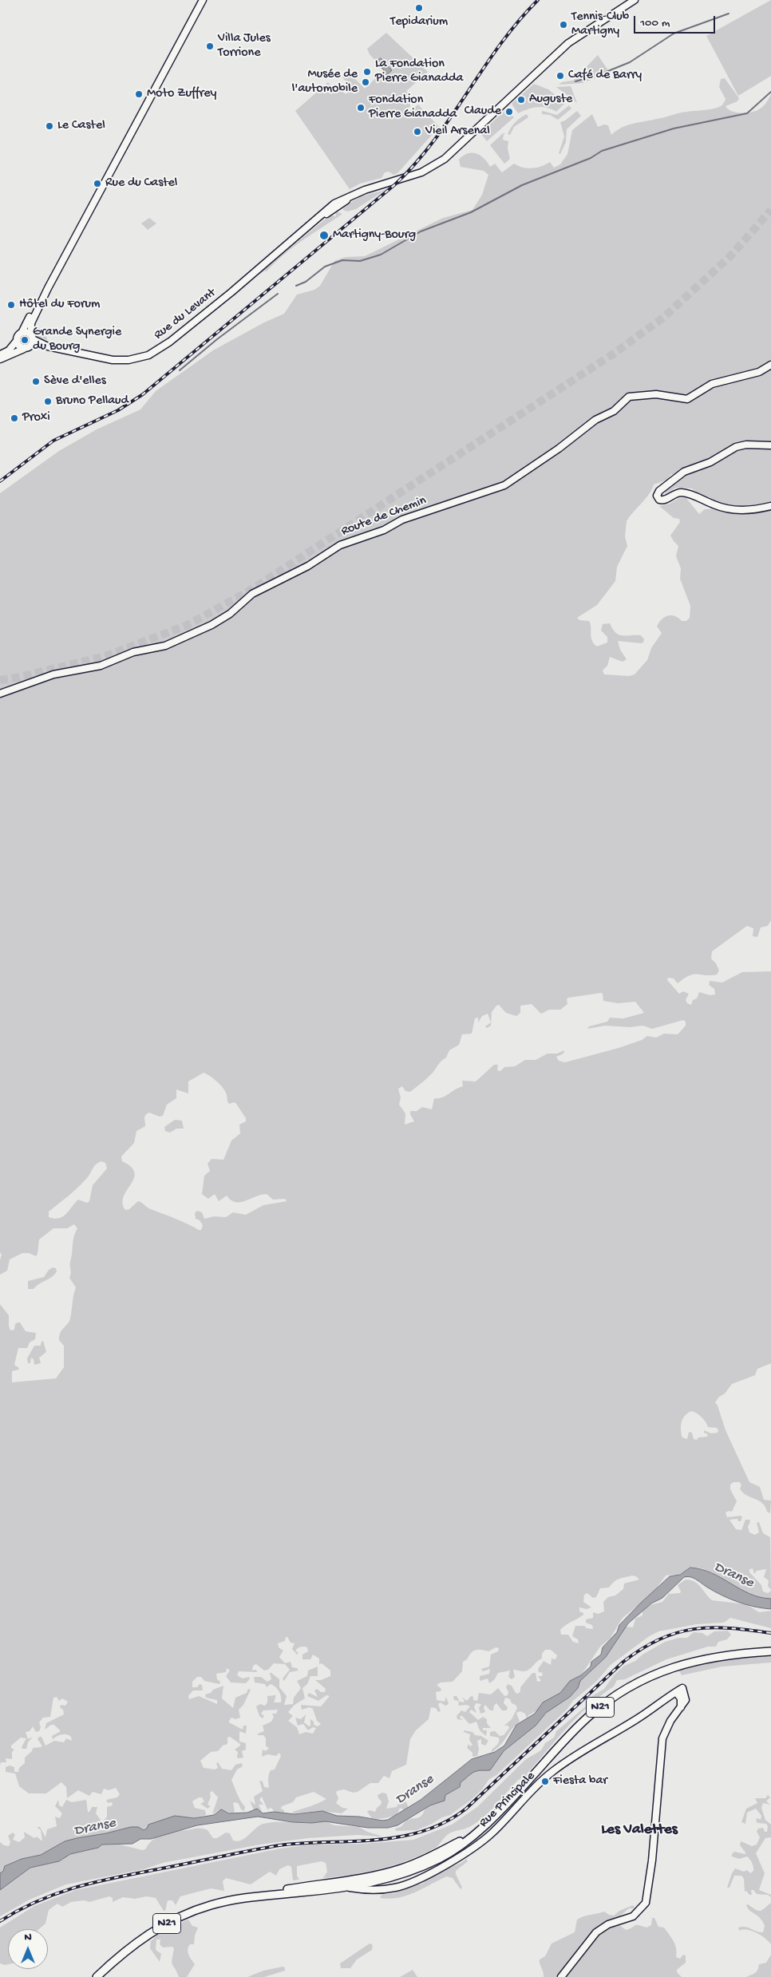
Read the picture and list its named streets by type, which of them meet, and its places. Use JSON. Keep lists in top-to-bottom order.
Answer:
{
  "streets": {
    "main road": ["N21"],
    "street": ["Rue du Levant", "Route de Chemin", "Rue Principale"]
  },
  "crossings": [
    ["N21", "Rue Principale"]
  ],
  "districts": ["Les Valettes"],
  "water": ["Dranse"],
  "places": [
    "Tepidarium",
    "Tennis-Club Martigny",
    "Villa Jules Torrione",
    "La Fondation Pierre Gianadda",
    "Café de Barry",
    "Musée de l'automobile",
    "Moto Zuffrey",
    "Auguste",
    "Fondation Pierre Gianadda",
    "Claude",
    "Le Castel",
    "Vieil Arsenal",
    "Rue du Castel",
    "Martigny-Bourg",
    "Hôtel du Forum",
    "Grande Synergie du Bourg",
    "Sève d'elles",
    "Bruno Pellaud",
    "Proxi",
    "Fiesta bar"
  ],
  "scale_bar": "100 m",
  "north": "top"
}
